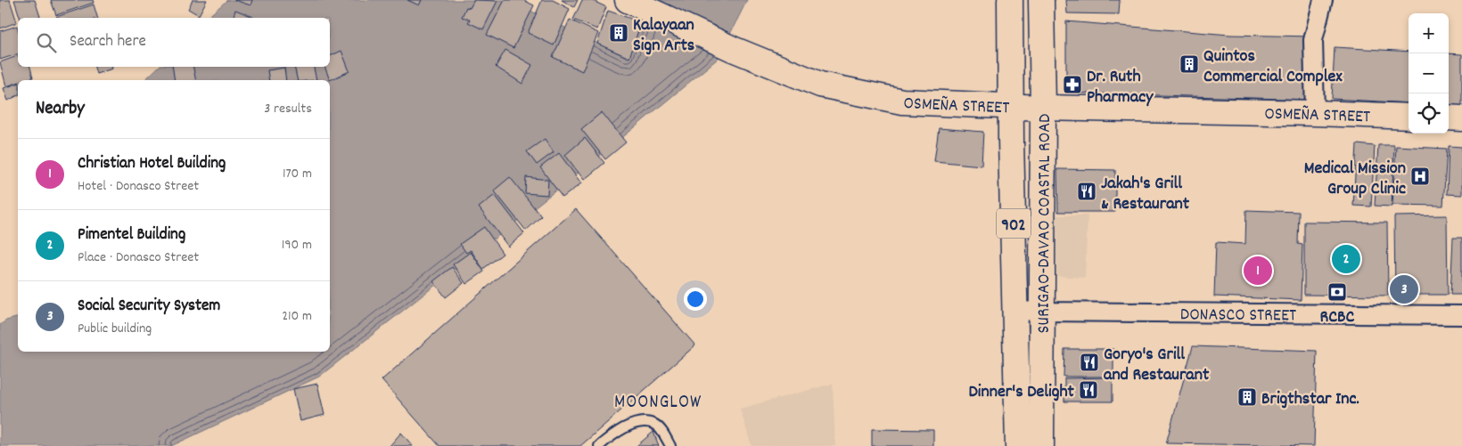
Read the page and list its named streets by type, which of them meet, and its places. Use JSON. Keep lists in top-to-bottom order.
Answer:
{
  "streets": {
    "main road": ["OSMEÑA STREET", "SURIGAO-DAVAO COASTAL ROAD", "902"],
    "street": ["DONASCO STREET"]
  },
  "crossings": [
    ["OSMEÑA STREET", "SURIGAO-DAVAO COASTAL ROAD"],
    ["SURIGAO-DAVAO COASTAL ROAD", "DONASCO STREET"]
  ],
  "districts": ["MOONGLOW"],
  "places": {
    "building": ["Kalayaan Sign Arts", "Quintos Commercial Complex", "Brigthstar Inc."],
    "pharmacy": ["Dr. Ruth Pharmacy"],
    "hospital": ["Medical Mission Group Clinic"],
    "restaurant": ["Jakah's Grill & Restaurant", "Goryo's Grill and Restaurant", "Dinner's Delight"],
    "bank": ["RCBC"]
  },
  "page": {
    "map_buttons": ["+", "−"],
    "search": "Search here",
    "heading": ["Nearby", "3 results"],
    "list": [
      {
        "mark": "1",
        "name": "Christian Hotel Building",
        "note": "Hotel · Donasco Street",
        "value": "170 m"
      },
      {
        "mark": "2",
        "name": "Pimentel Building",
        "note": "Place · Donasco Street",
        "value": "190 m"
      },
      {
        "mark": "3",
        "name": "Social Security System",
        "note": "Public building",
        "value": "210 m"
      }
    ],
    "pins": ["2", "1", "3"]
  }
}
